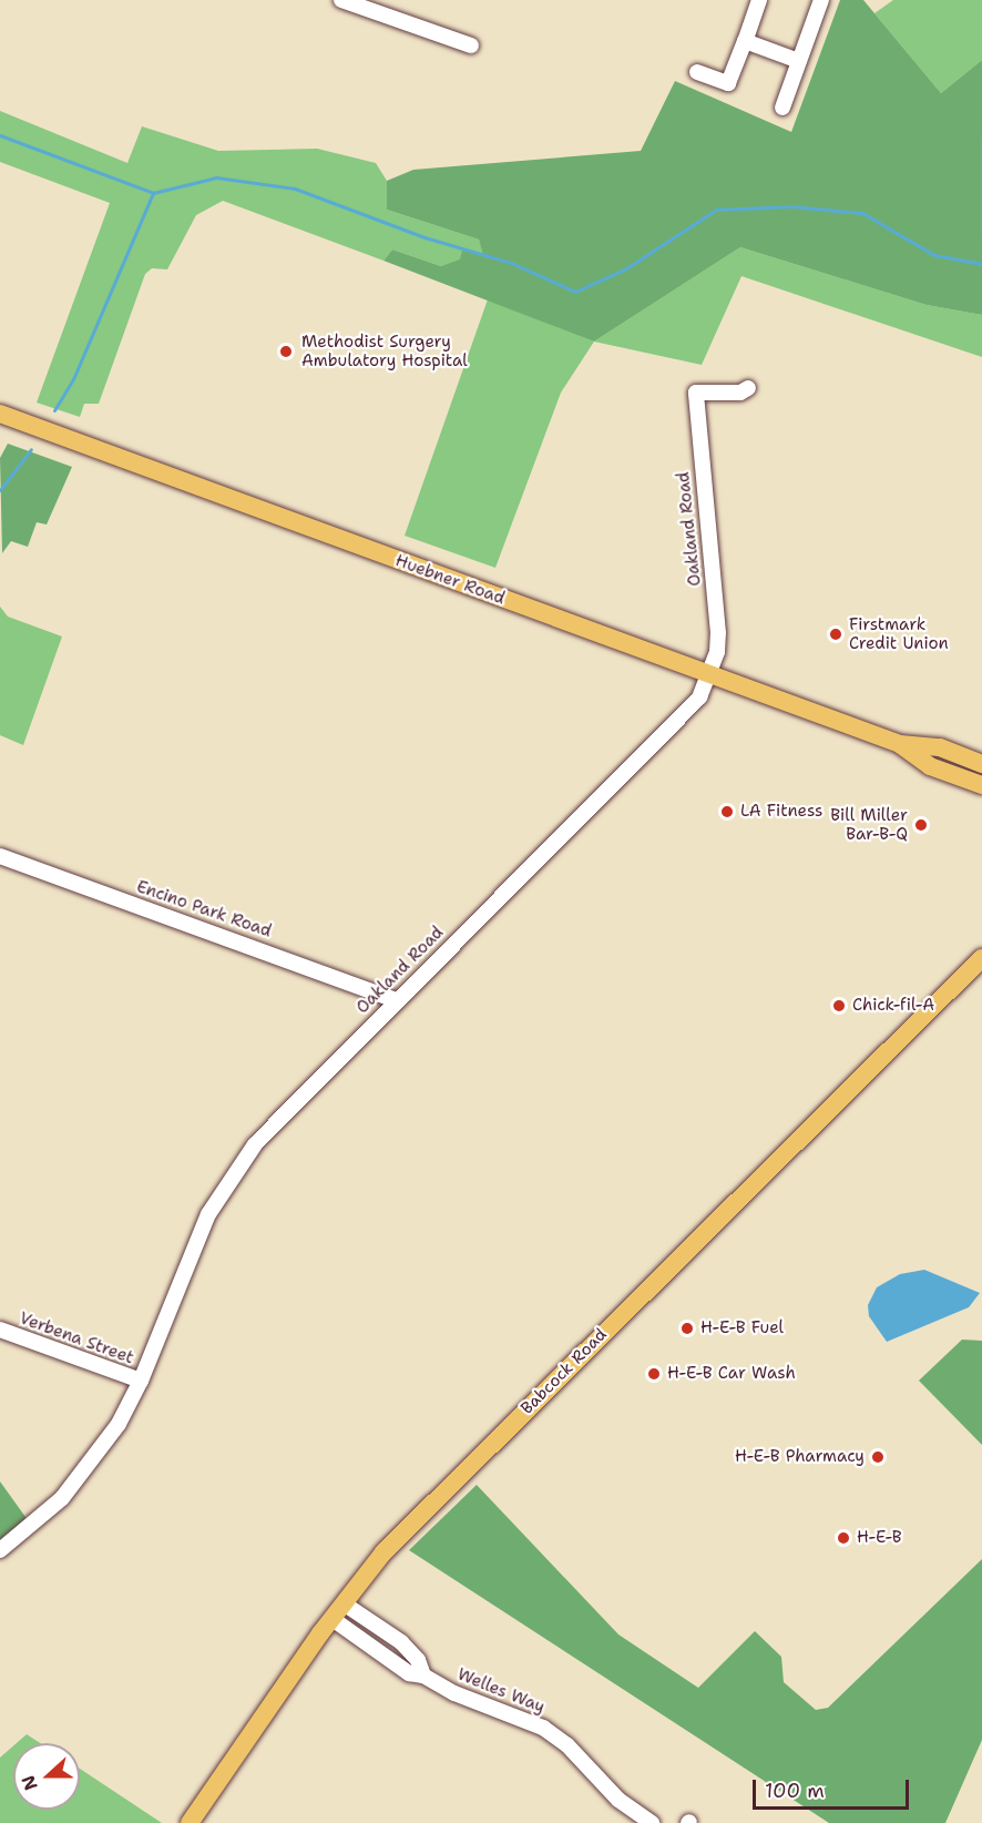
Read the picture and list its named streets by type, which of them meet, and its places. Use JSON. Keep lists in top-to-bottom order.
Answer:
{
  "streets": {
    "main road": ["Huebner Road", "Babcock Road"],
    "street": [
      "Oakland Road",
      "Encino Park Road",
      "Verbena Street",
      "Welles Way"
    ]
  },
  "crossings": [
    ["Oakland Road", "Huebner Road"],
    ["Oakland Road", "Encino Park Road"],
    ["Oakland Road", "Verbena Street"],
    ["Babcock Road", "Welles Way"]
  ],
  "places": [
    "Methodist Surgery Ambulatory Hospital",
    "Firstmark Credit Union",
    "LA Fitness",
    "Bill Miller Bar-B-Q",
    "Chick-fil-A",
    "H-E-B Fuel",
    "H-E-B Car Wash",
    "H-E-B Pharmacy",
    "H-E-B"
  ],
  "scale_bar": "100 m",
  "north": "left"
}
